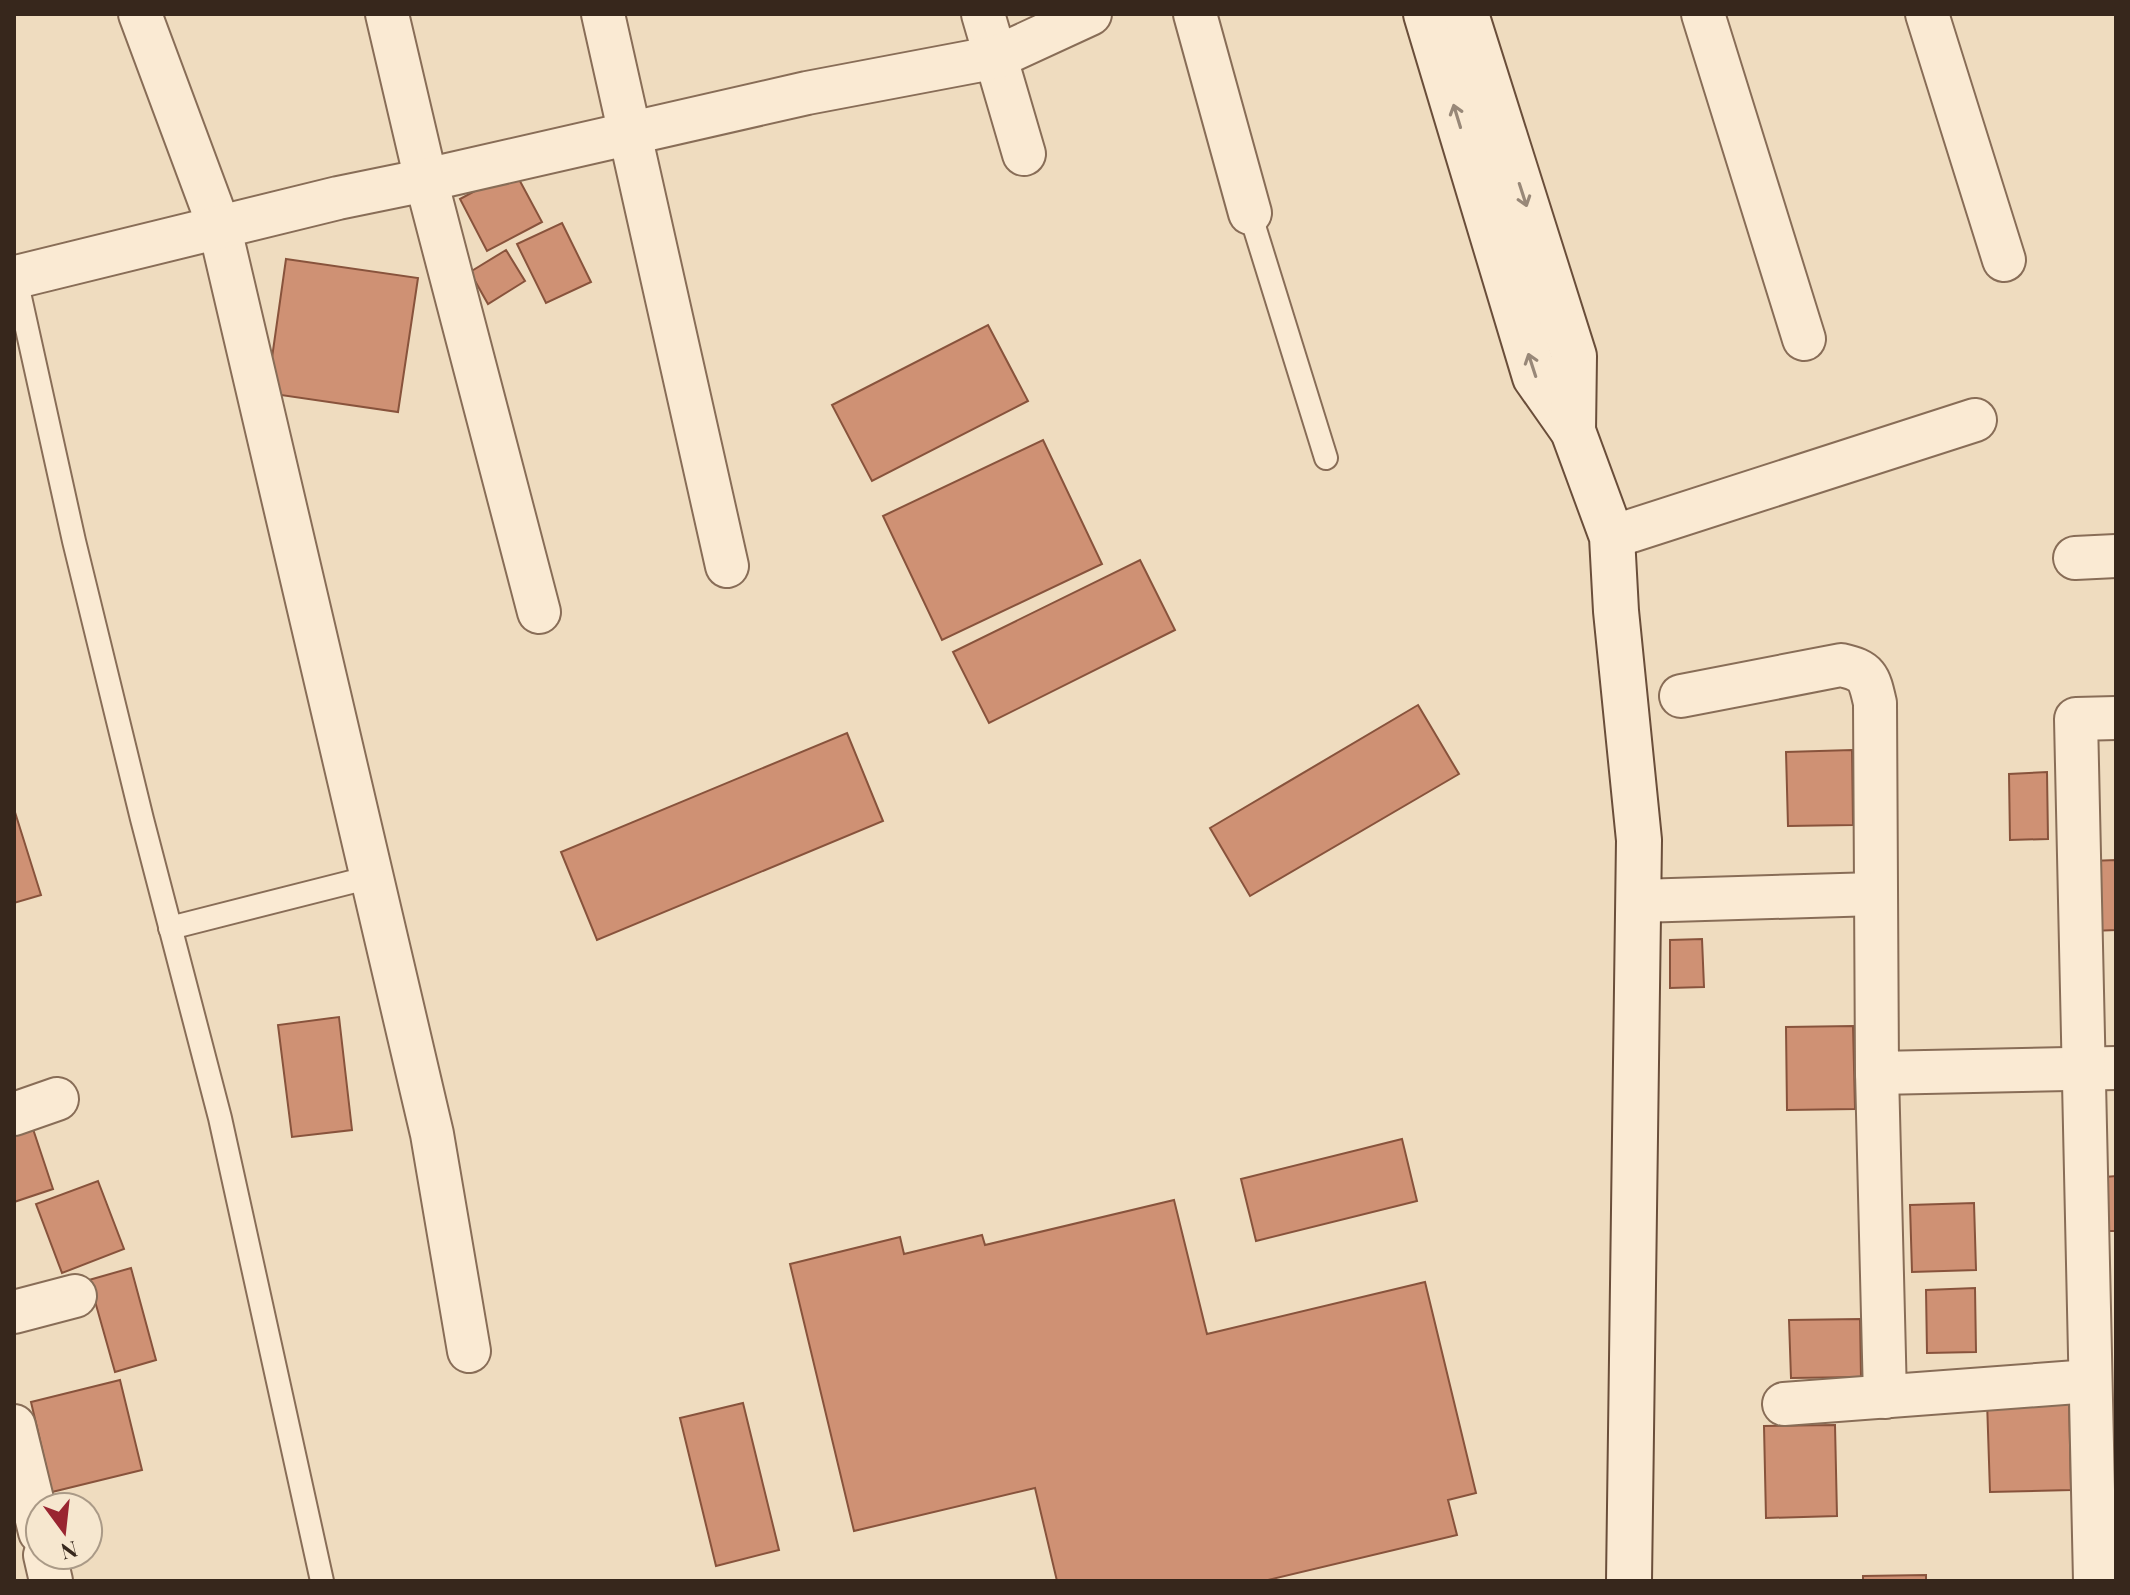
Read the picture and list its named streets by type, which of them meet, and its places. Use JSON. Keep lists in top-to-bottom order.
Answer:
{
  "north": "bottom"
}
